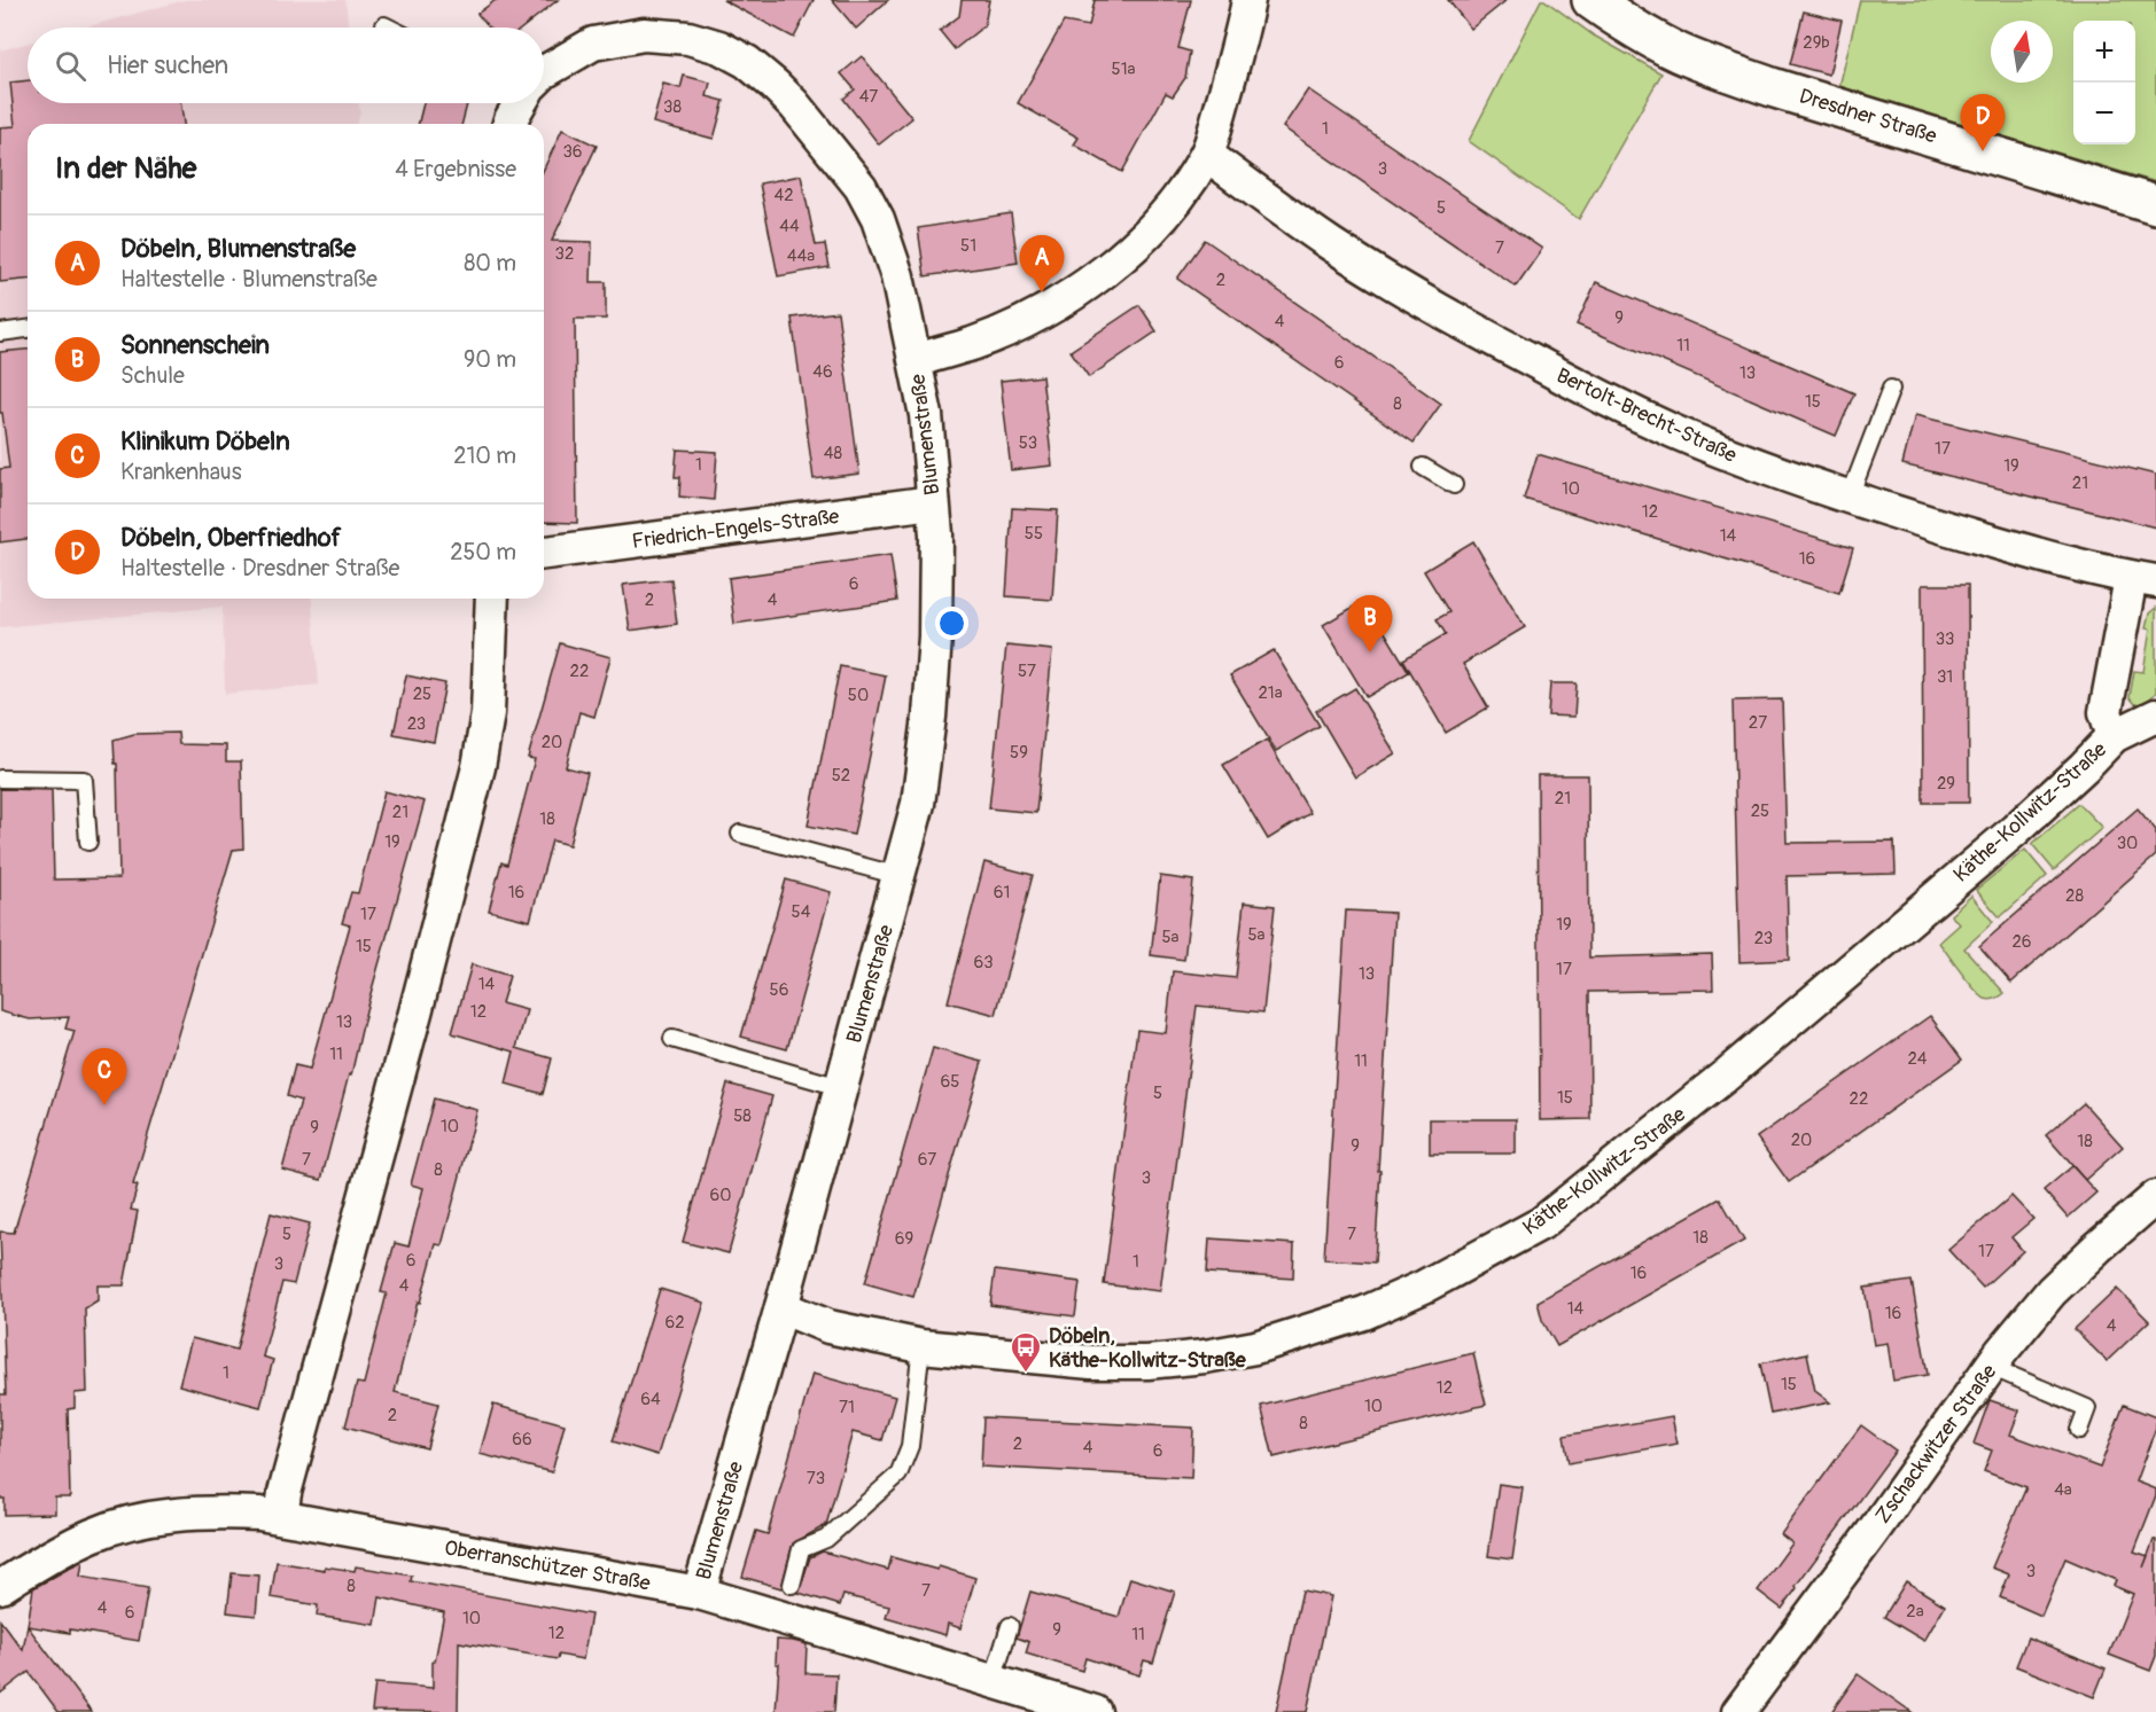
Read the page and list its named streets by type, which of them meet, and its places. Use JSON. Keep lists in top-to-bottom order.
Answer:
{
  "streets": {
    "main road": ["Dresdner Straße"],
    "street": [
      "Bertolt-Brecht-Straße",
      "Blumenstraße",
      "Friedrich-Engels-Straße",
      "Käthe-Kollwitz-Straße",
      "Zschackwitzer Straße",
      "Oberranschützer Straße"
    ]
  },
  "crossings": [
    ["Bertolt-Brecht-Straße", "Blumenstraße"],
    ["Bertolt-Brecht-Straße", "Käthe-Kollwitz-Straße"],
    ["Blumenstraße", "Friedrich-Engels-Straße"],
    ["Blumenstraße", "Käthe-Kollwitz-Straße"],
    ["Blumenstraße", "Oberranschützer Straße"]
  ],
  "places": {
    "bus stop": ["Döbeln, Käthe-Kollwitz-Straße"]
  },
  "house_numbers": [
    "29b",
    "51a",
    "47",
    "38",
    "1",
    "36",
    "3",
    "42",
    "5",
    "44",
    "51",
    "7",
    "32",
    "44a",
    "2",
    "9",
    "4",
    "11",
    "6",
    "46",
    "13",
    "15",
    "8",
    "53",
    "17",
    "48",
    "1",
    "19",
    "21",
    "10",
    "12",
    "55",
    "14",
    "16",
    "6",
    "2",
    "4",
    "33",
    "22",
    "57",
    "31",
    "21a",
    "25",
    "50",
    "27",
    "23",
    "20",
    "59",
    "52",
    "29",
    "21",
    "25",
    "21",
    "18",
    "19",
    "30",
    "16",
    "61",
    "28",
    "54",
    "17",
    "19",
    "5a",
    "5a",
    "23",
    "26",
    "15",
    "63",
    "17",
    "13",
    "14",
    "56",
    "12",
    "13",
    "11",
    "24",
    "11",
    "65",
    "5",
    "15",
    "22",
    "58",
    "10",
    "9",
    "20",
    "18",
    "9",
    "7",
    "67",
    "8",
    "3",
    "60",
    "5",
    "7",
    "18",
    "69",
    "17",
    "6",
    "1",
    "3",
    "16",
    "4",
    "14",
    "16",
    "62",
    "4",
    "1",
    "15",
    "12",
    "64",
    "10",
    "71",
    "2",
    "8",
    "66",
    "2",
    "4",
    "6",
    "73",
    "4a",
    "3",
    "8",
    "7",
    "4",
    "2a",
    "6",
    "10",
    "9",
    "12",
    "11"
  ],
  "north": "top",
  "page": {
    "map_buttons": ["+", "−"],
    "search": "Hier suchen",
    "pins": [
      "D",
      "A",
      "B",
      "C"
    ],
    "heading": ["In der Nähe", "4 Ergebnisse"],
    "list": [
      {
        "mark": "A",
        "name": "Döbeln, Blumenstraße",
        "note": "Haltestelle · Blumenstraße",
        "value": "80 m"
      },
      {
        "mark": "B",
        "name": "Sonnenschein",
        "note": "Schule",
        "value": "90 m"
      },
      {
        "mark": "C",
        "name": "Klinikum Döbeln",
        "note": "Krankenhaus",
        "value": "210 m"
      },
      {
        "mark": "D",
        "name": "Döbeln, Oberfriedhof",
        "note": "Haltestelle · Dresdner Straße",
        "value": "250 m"
      }
    ]
  }
}
